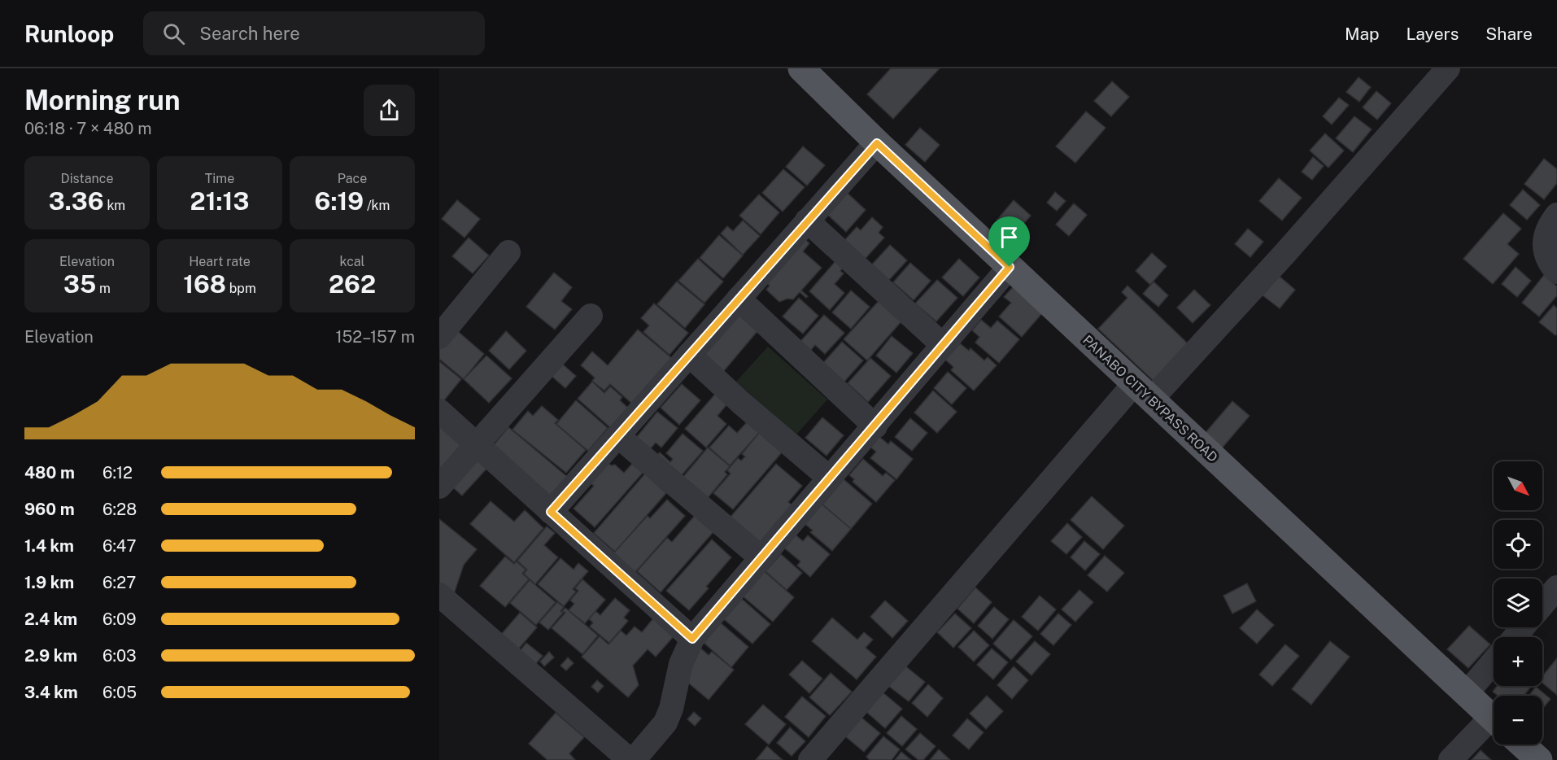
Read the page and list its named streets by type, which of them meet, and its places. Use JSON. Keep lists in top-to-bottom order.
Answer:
{
  "streets": {
    "main road": ["PANABO CITY BYPASS ROAD"]
  },
  "north": "bottom right",
  "page": {
    "header": "Runloop",
    "search": "Search here",
    "nav": ["Map", "Layers", "Share"],
    "heading": ["Morning run", "06:18 · 7 × 480 m"],
    "stats": [
      ["Distance", "3.36 km"],
      ["Time", "21:13"],
      ["Pace", "6:19 /km"],
      ["Elevation", "35 m"],
      ["Heart rate", "168 bpm"],
      ["kcal", "262"]
    ],
    "chart": ["Elevation", "152–157 m"],
    "list": [
      {
        "name": "480 m",
        "note": "6:12"
      },
      {
        "name": "960 m",
        "note": "6:28"
      },
      {
        "name": "1.4 km",
        "note": "6:47"
      },
      {
        "name": "1.9 km",
        "note": "6:27"
      },
      {
        "name": "2.4 km",
        "note": "6:09"
      },
      {
        "name": "2.9 km",
        "note": "6:03"
      },
      {
        "name": "3.4 km",
        "note": "6:05"
      }
    ],
    "map_buttons": ["+", "−"]
  }
}
